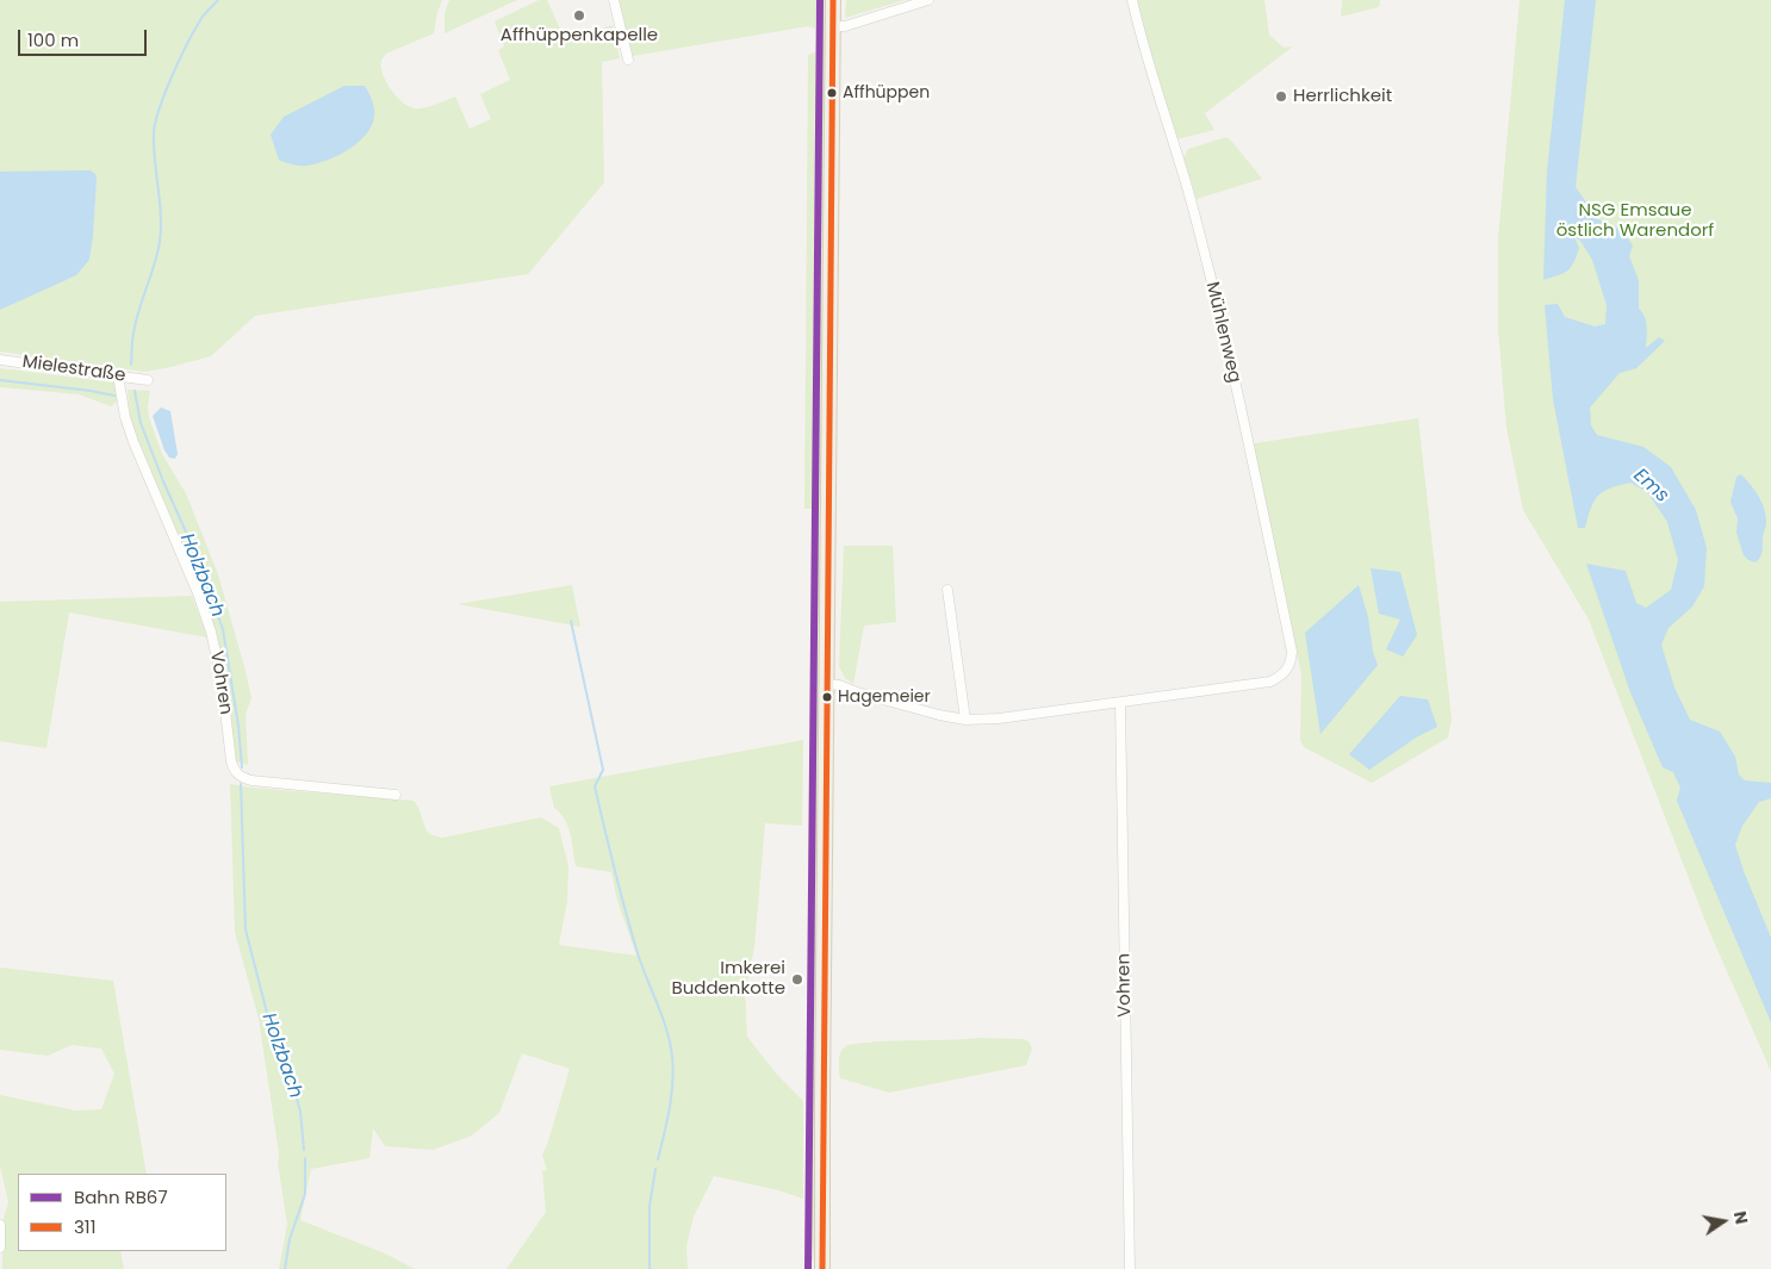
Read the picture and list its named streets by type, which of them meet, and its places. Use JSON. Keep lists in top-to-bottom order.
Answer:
{
  "streets": {
    "street": ["Mühlenweg", "Mielestraße", "Vohren"]
  },
  "crossings": [
    ["Mühlenweg", "Vohren"],
    ["Mielestraße", "Vohren"]
  ],
  "water": ["Ems", "Holzbach"],
  "parks": ["NSG Emsaue östlich Warendorf"],
  "places": [
    "Affhüppenkapelle",
    "Affhüppen",
    "Herrlichkeit",
    "Hagemeier",
    "Imkerei Buddenkotte"
  ],
  "lines": ["rail line RB67", "transit line 311"],
  "legend": ["Bahn RB67", "311"],
  "scale_bar": "100 m",
  "north": "right"
}
